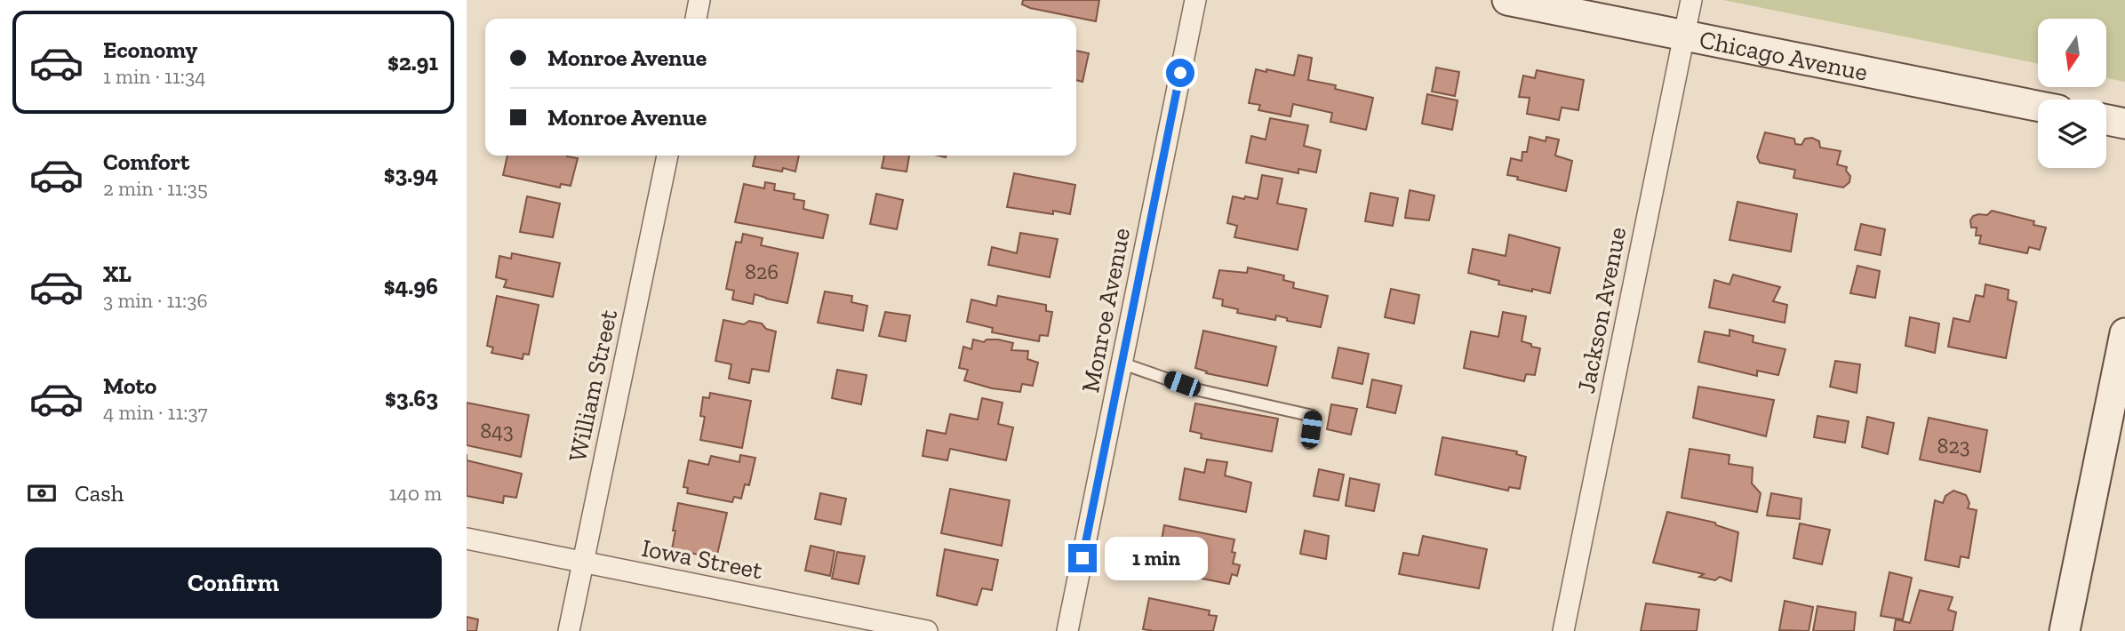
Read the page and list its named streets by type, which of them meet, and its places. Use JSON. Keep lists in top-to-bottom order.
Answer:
{
  "streets": {
    "main road": ["Chicago Avenue"],
    "street": [
      "Monroe Avenue",
      "Jackson Avenue",
      "William Street",
      "Iowa Street"
    ]
  },
  "crossings": [
    ["Chicago Avenue", "Jackson Avenue"],
    ["William Street", "Iowa Street"]
  ],
  "house_numbers": ["826", "843", "823"],
  "north": "bottom",
  "page": {
    "list": [
      {
        "name": "Economy",
        "note": "1 min · 11:34",
        "value": "$2.91"
      },
      {
        "name": "Comfort",
        "note": "2 min · 11:35",
        "value": "$3.94"
      },
      {
        "name": "XL",
        "note": "3 min · 11:36",
        "value": "$4.96"
      },
      {
        "name": "Moto",
        "note": "4 min · 11:37",
        "value": "$3.63"
      }
    ],
    "banner": ["Monroe Avenue", "Monroe Avenue"],
    "pay": ["Cash", "140 m"],
    "buttons": "Confirm",
    "bubble": "1 min"
  }
}
